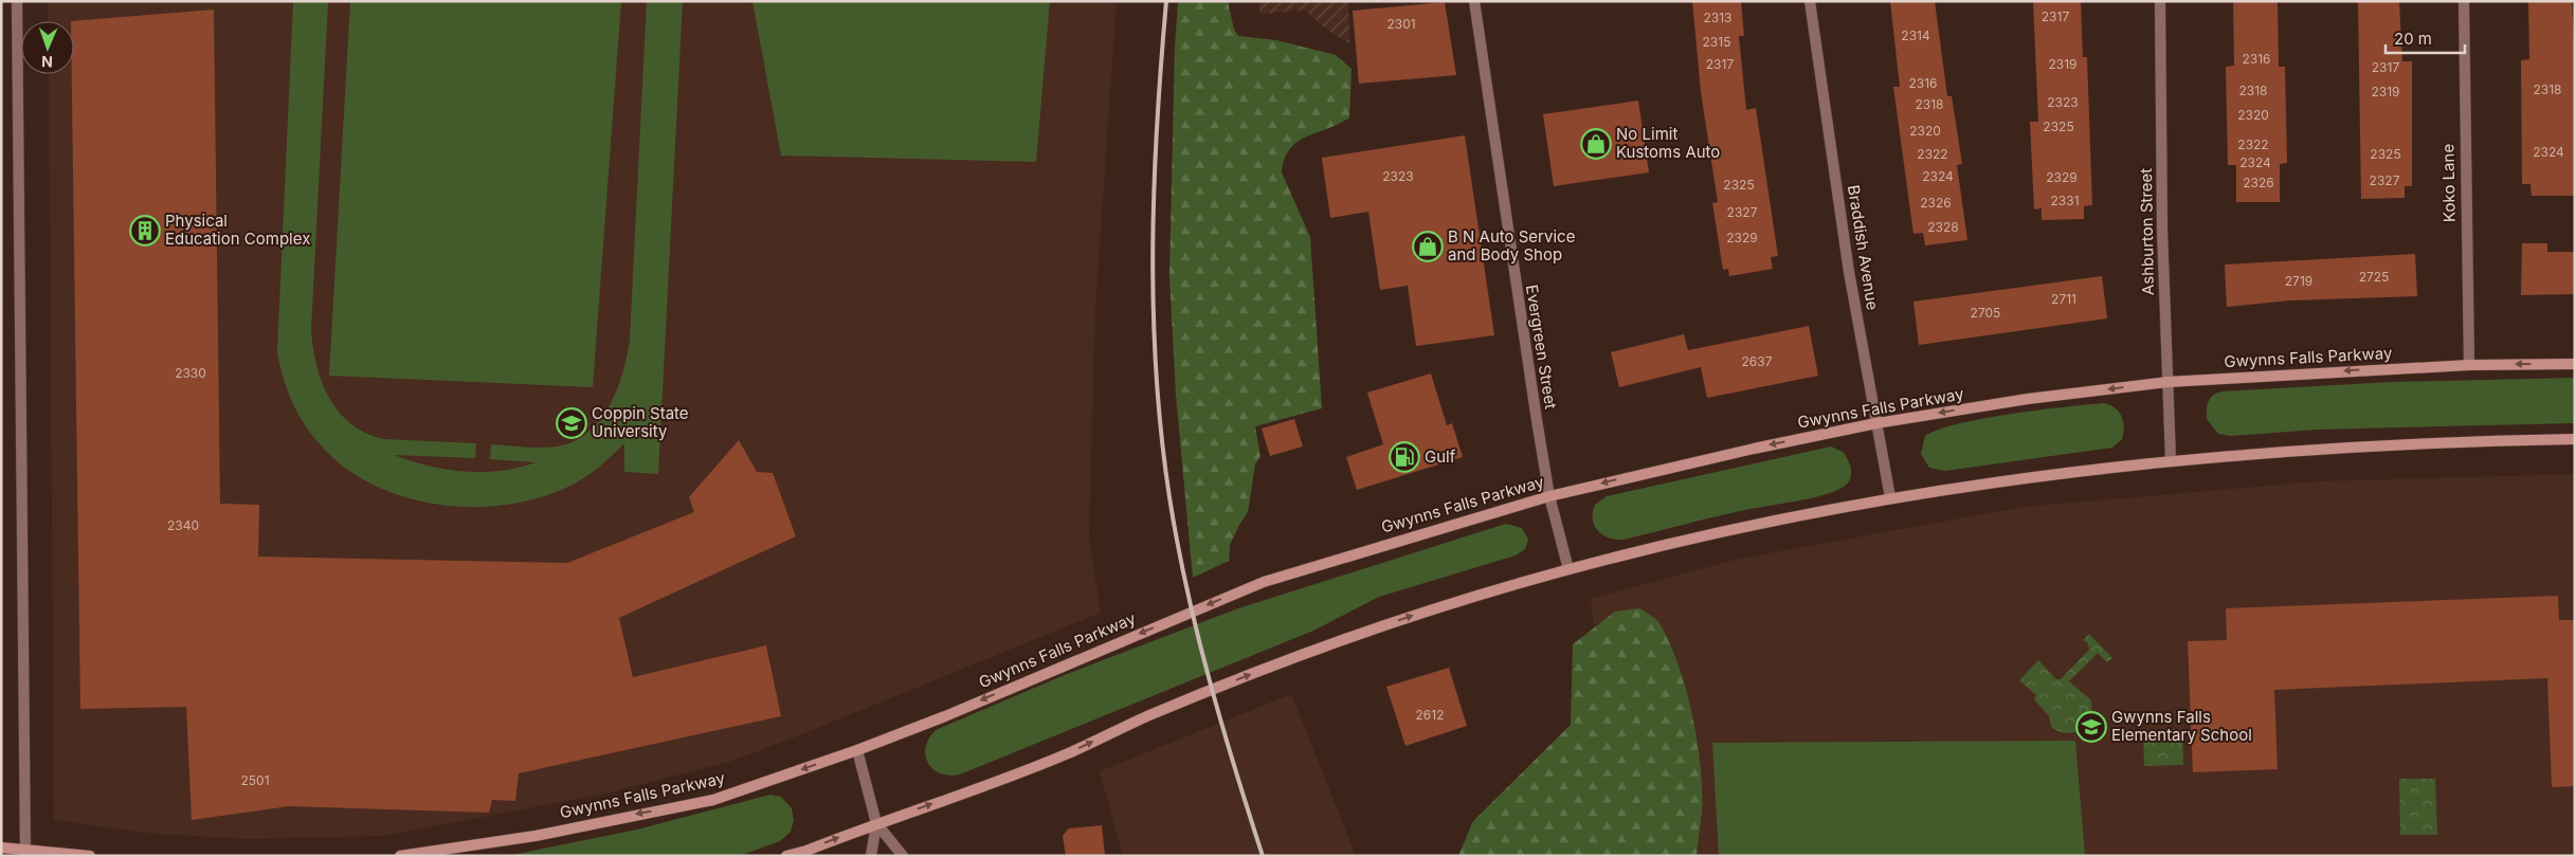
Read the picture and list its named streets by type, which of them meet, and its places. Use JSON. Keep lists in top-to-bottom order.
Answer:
{
  "streets": {
    "main road": ["Gwynns Falls Parkway"],
    "street": [
      "Koko Lane",
      "Ashburton Street",
      "Braddish Avenue",
      "Evergreen Street"
    ]
  },
  "crossings": [
    ["Koko Lane", "Gwynns Falls Parkway"],
    ["Ashburton Street", "Gwynns Falls Parkway"],
    ["Braddish Avenue", "Gwynns Falls Parkway"],
    ["Evergreen Street", "Gwynns Falls Parkway"]
  ],
  "places": {
    "shop": ["No Limit Kustoms Auto", "B N Auto Service and Body Shop"],
    "building": ["Physical Education Complex"],
    "school or university": ["Coppin State University", "Gwynns Falls Elementary School"],
    "fuel station": ["Gulf"]
  },
  "house_numbers": [
    "2317",
    "2313",
    "2301",
    "2314",
    "2315",
    "2316",
    "2317",
    "2319",
    "2317",
    "2316",
    "2318",
    "2318",
    "2319",
    "2323",
    "2318",
    "2320",
    "2325",
    "2320",
    "2322",
    "2324",
    "2322",
    "2325",
    "2324",
    "2323",
    "2324",
    "2329",
    "2327",
    "2326",
    "2325",
    "2331",
    "2326",
    "2327",
    "2328",
    "2329",
    "2725",
    "2719",
    "2711",
    "2705",
    "2637",
    "2330",
    "2340",
    "2612",
    "2501"
  ],
  "scale_bar": "20 m",
  "north": "bottom"
}
